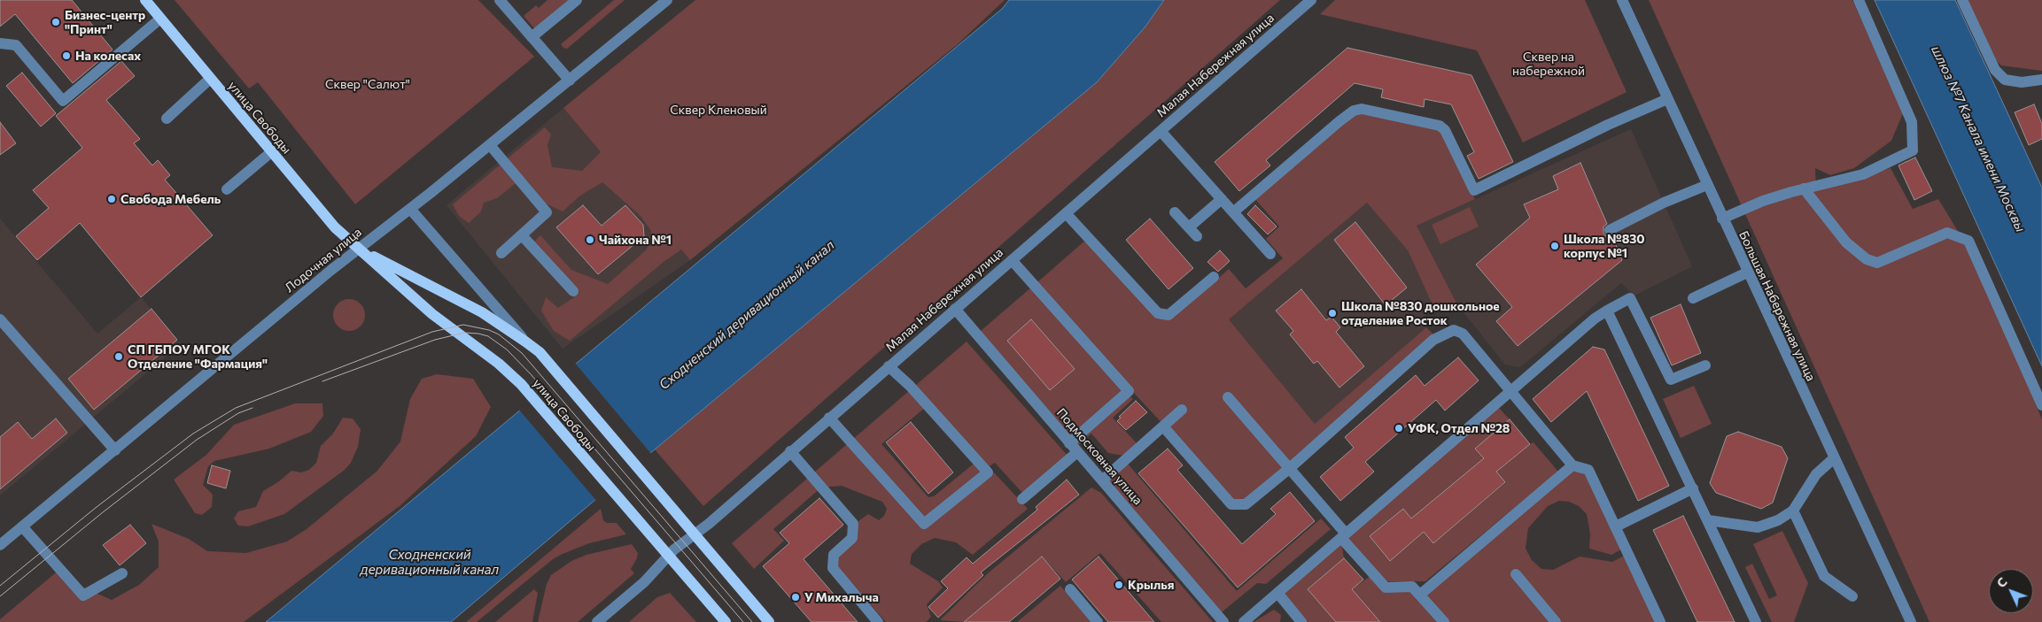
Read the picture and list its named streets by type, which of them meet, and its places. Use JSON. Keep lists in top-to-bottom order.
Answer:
{
  "streets": {
    "main road": ["улица Свободы"],
    "street": [
      "Малая Набережная улица",
      "Лодочная улица",
      "Большая Набережная улица",
      "Подмосковная улица"
    ]
  },
  "crossings": [
    ["Малая Набережная улица", "улица Свободы"],
    ["Малая Набережная улица", "Подмосковная улица"],
    ["улица Свободы", "Лодочная улица"]
  ],
  "water": ["шлюз №7 Канала имени Москвы", "Сходненский деривационный канал"],
  "parks": ["Сквер на набережной", "Сквер \"Салют\"", "Сквер Кленовый"],
  "places": [
    "Бизнес-центр \"Принт\"",
    "На колесах",
    "Свобода Мебель",
    "Чайхона №1",
    "Школа №830 корпус №1",
    "Школа №830 дошкольное отделение Росток",
    "СП ГБПОУ МГОК Отделение \"Фармация\"",
    "УФК, Отдел №28",
    "Крылья",
    "У Михалыча"
  ],
  "north": "top left"
}
